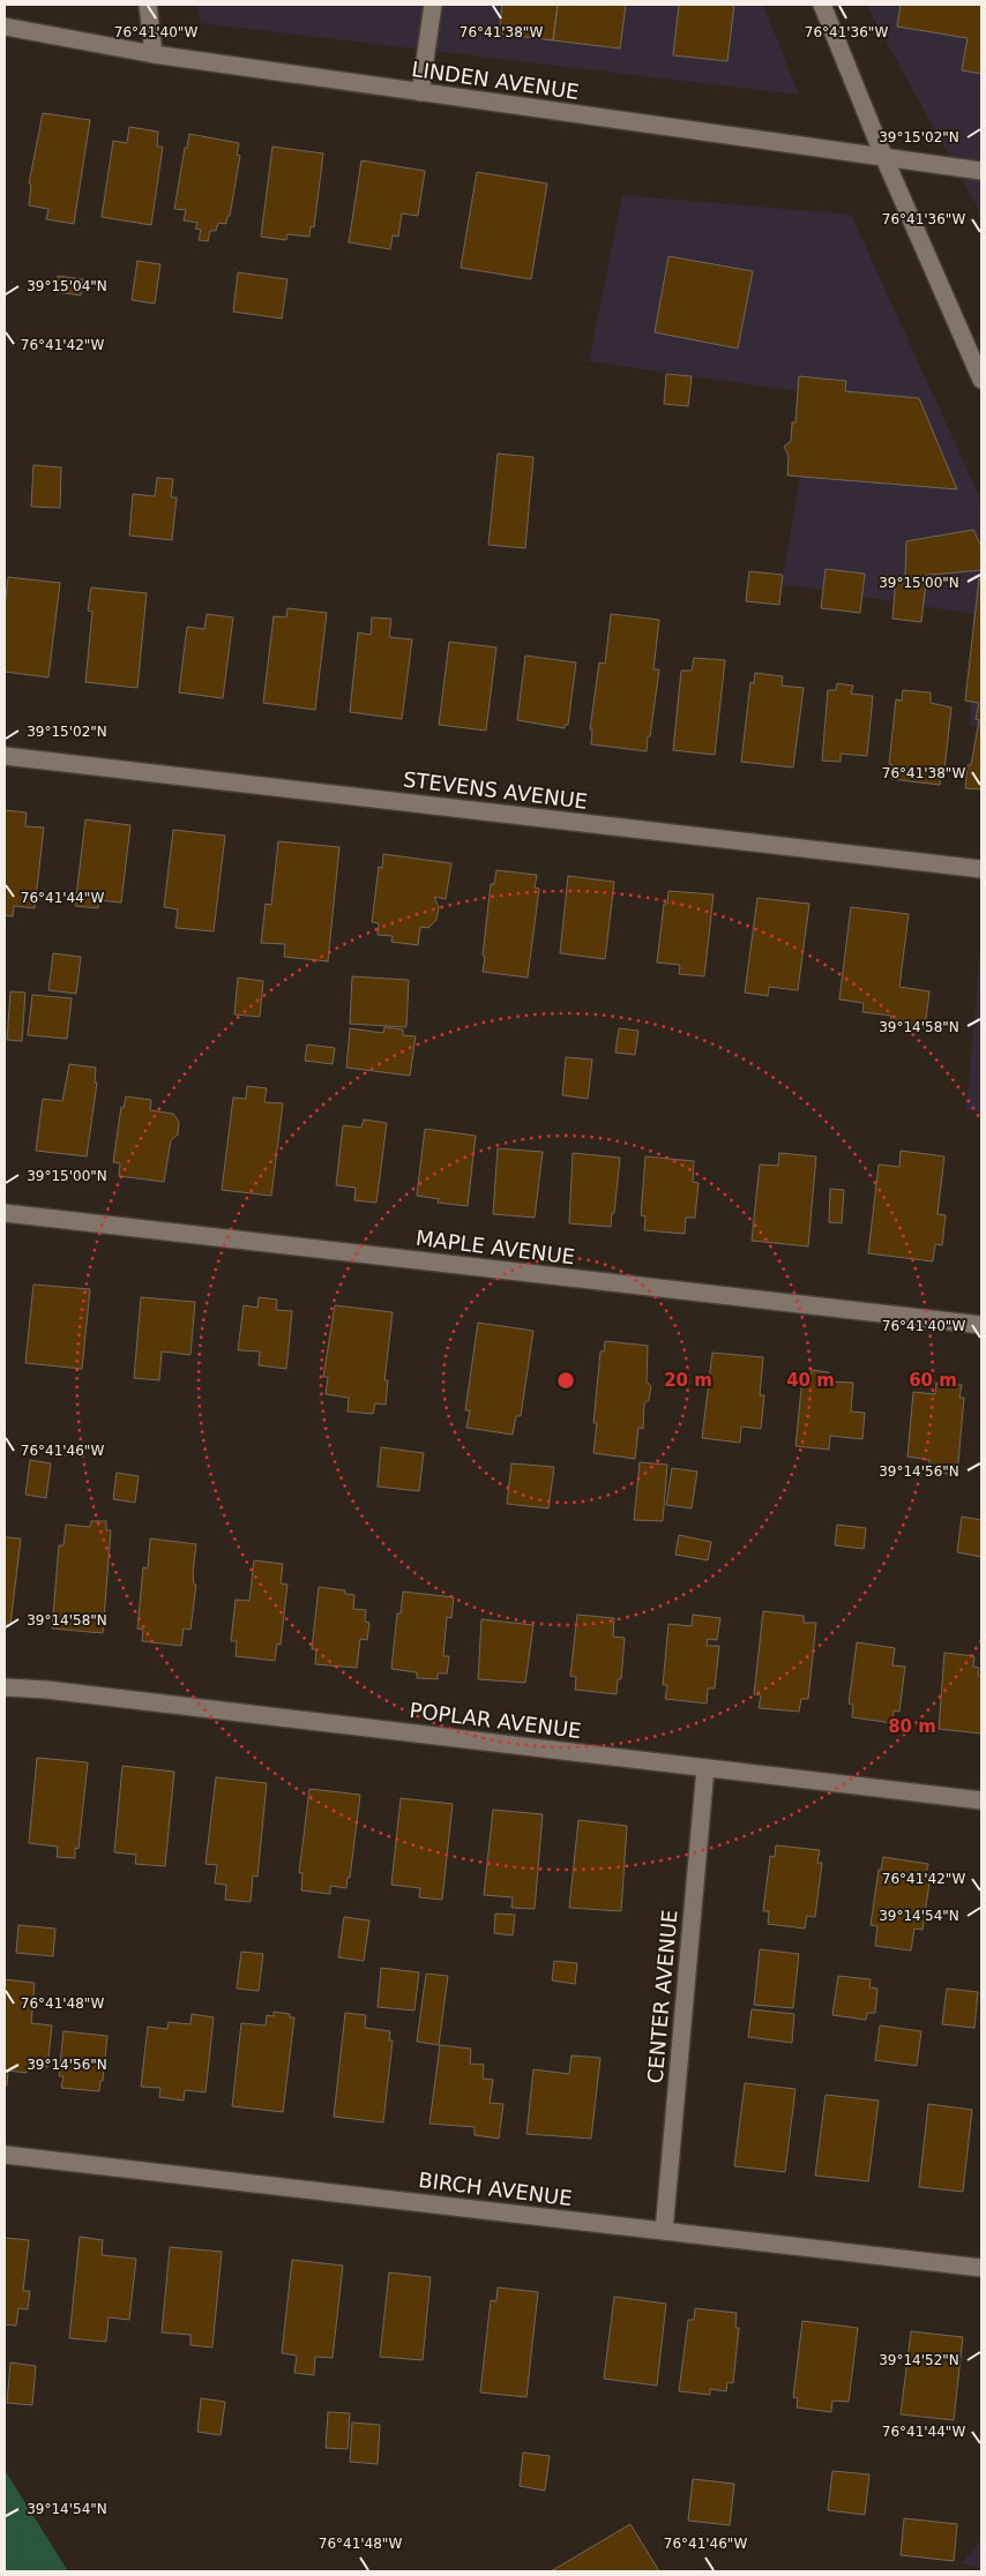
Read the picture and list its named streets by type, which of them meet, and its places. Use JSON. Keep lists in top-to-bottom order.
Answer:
{
  "streets": {
    "street": [
      "LINDEN AVENUE",
      "STEVENS AVENUE",
      "MAPLE AVENUE",
      "POPLAR AVENUE",
      "CENTER AVENUE",
      "BIRCH AVENUE"
    ]
  },
  "crossings": [
    ["POPLAR AVENUE", "CENTER AVENUE"],
    ["CENTER AVENUE", "BIRCH AVENUE"]
  ],
  "coordinates": [
    "76°41'36\"W",
    "76°41'40\"W",
    "76°41'38\"W",
    "39°15'02\"N",
    "39°15'04\"N",
    "76°41'42\"W",
    "39°15'00\"N",
    "76°41'44\"W",
    "39°14'58\"N",
    "76°41'46\"W",
    "39°14'56\"N",
    "39°14'54\"N",
    "76°41'48\"W",
    "39°14'52\"N"
  ],
  "rings": [
    "20 m",
    "40 m",
    "60 m",
    "80 m"
  ]
}
